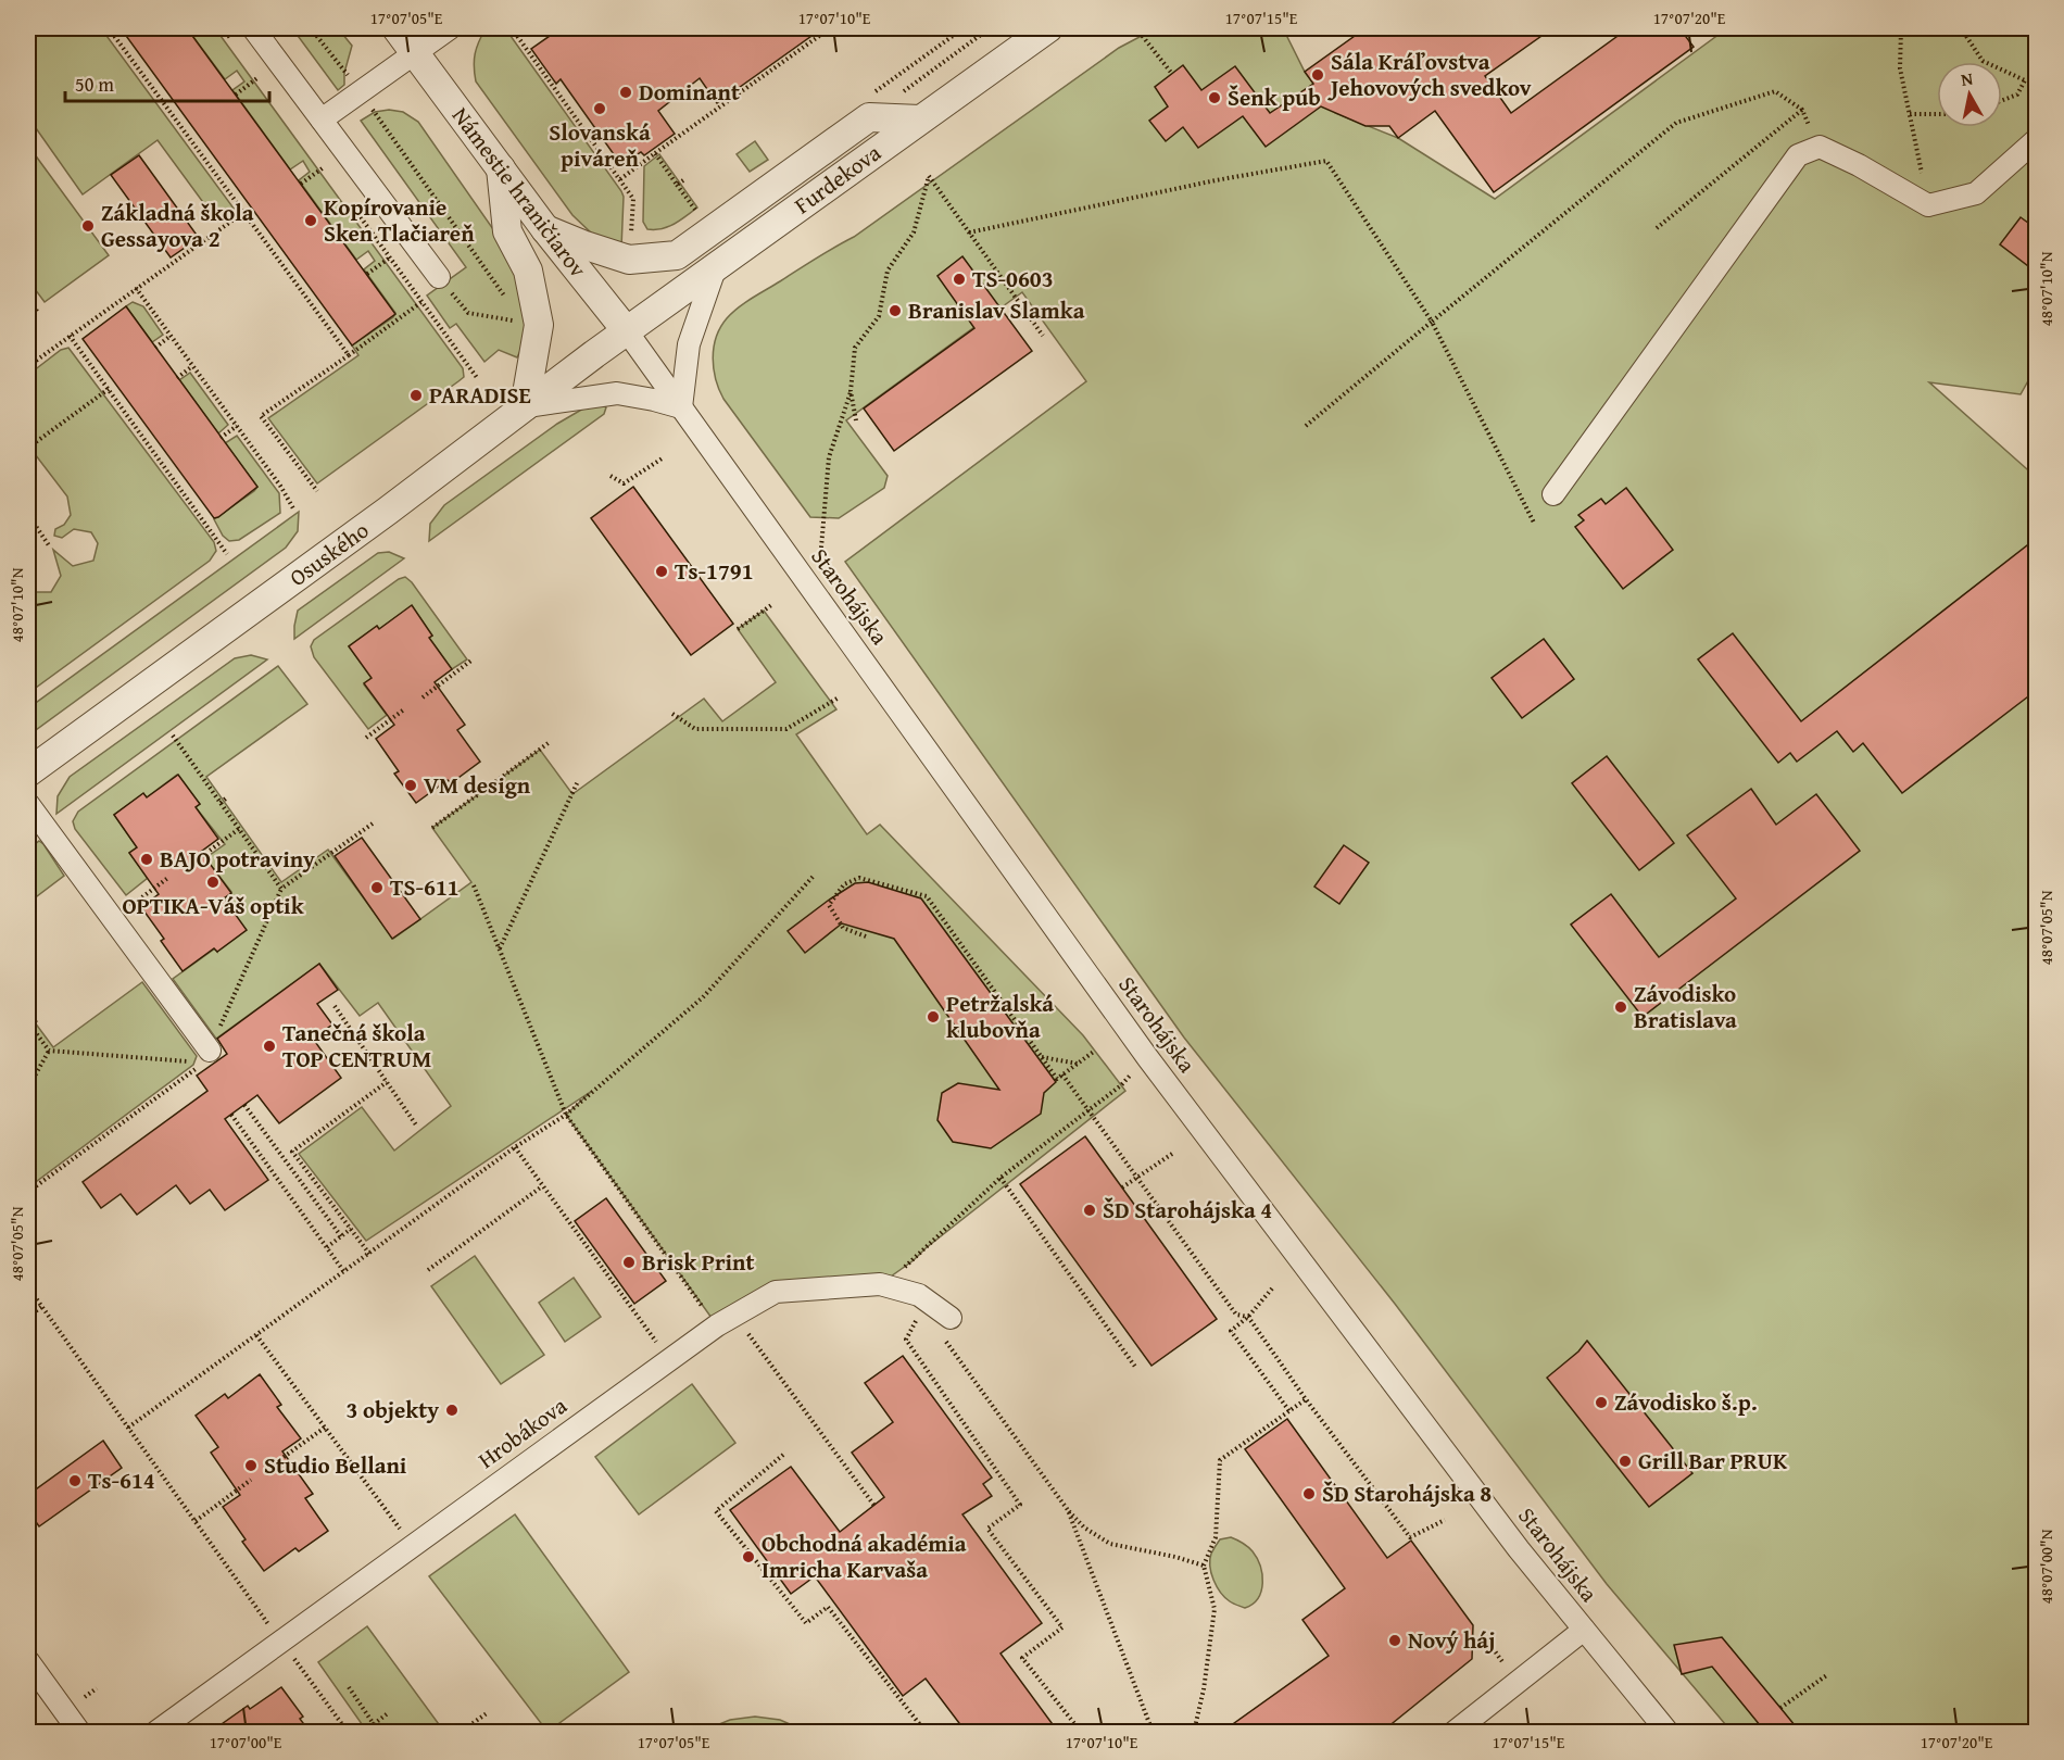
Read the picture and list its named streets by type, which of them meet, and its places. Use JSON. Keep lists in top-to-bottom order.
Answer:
{
  "streets": {
    "street": [
      "Furdekova",
      "Námestie hraničiarov",
      "Osuského",
      "Starohájska",
      "Hrobákova"
    ]
  },
  "crossings": [
    ["Furdekova", "Námestie hraničiarov"],
    ["Furdekova", "Osuského"],
    ["Furdekova", "Starohájska"],
    ["Námestie hraničiarov", "Osuského"],
    ["Námestie hraničiarov", "Starohájska"],
    ["Osuského", "Starohájska"]
  ],
  "places": [
    "Sála Kráľovstva Jehovových svedkov",
    "Dominant",
    "Šenk pub",
    "Slovanská piváreň",
    "Kopírovanie Sken Tlačiareň",
    "Základná škola Gessayova 2",
    "TS-0603",
    "Branislav Slamka",
    "PARADISE",
    "Ts-1791",
    "VM design",
    "BAJO potraviny",
    "OPTIKA-Váš optik",
    "TS-611",
    "Závodisko Bratislava",
    "Petržalská klubovňa",
    "Tanečná škola TOP CENTRUM",
    "ŠD Starohájska 4",
    "Brisk Print",
    "Závodisko š.p.",
    "3 objekty",
    "Grill Bar PRUK",
    "Studio Bellani",
    "Ts-614",
    "ŠD Starohájska 8",
    "Obchodná akadémia Imricha Karvaša",
    "Nový háj"
  ],
  "scale_bar": "50 m",
  "north": "top",
  "coordinates": [
    "17°07'05\"E",
    "17°07'10\"E",
    "17°07'15\"E",
    "17°07'20\"E",
    "48°07'10\"N",
    "48°07'05\"N",
    "48°07'00\"N",
    "17°07'00\"E"
  ]
}
